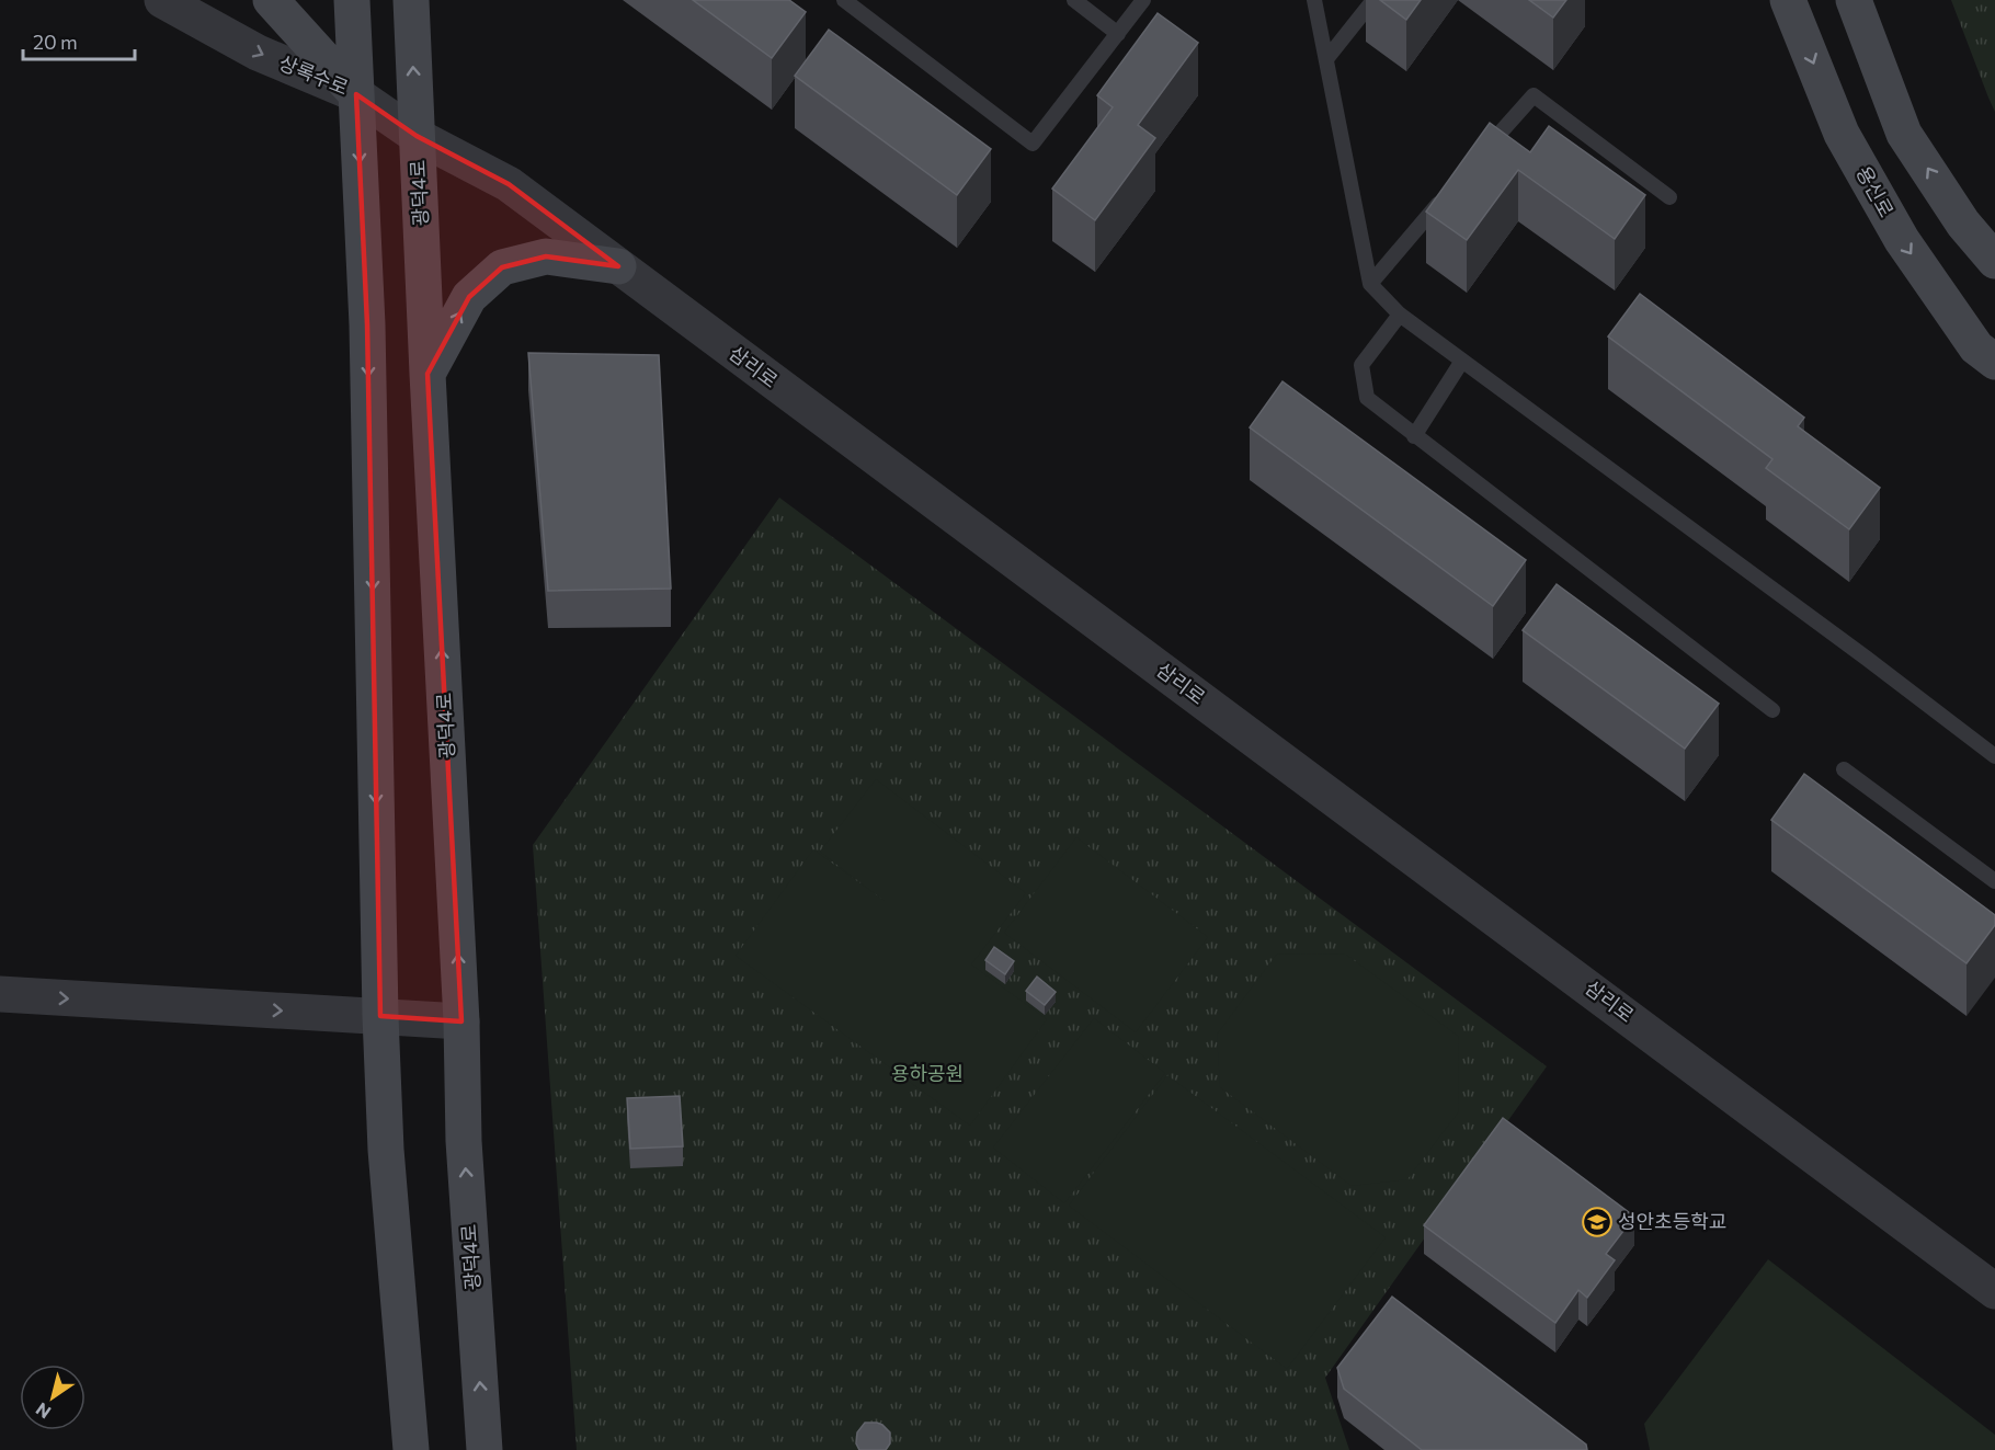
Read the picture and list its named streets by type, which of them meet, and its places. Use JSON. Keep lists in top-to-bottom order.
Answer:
{
  "streets": {
    "main road": ["상록수로", "용신로", "광덕4로"],
    "street": ["삼리로"]
  },
  "crossings": [
    ["상록수로", "삼리로"],
    ["광덕4로", "삼리로"]
  ],
  "one_way": ["상록수로"],
  "parks": ["용하공원"],
  "places": {
    "school or university": ["성안초등학교"]
  },
  "scale_bar": "20 m",
  "north": "bottom left"
}
